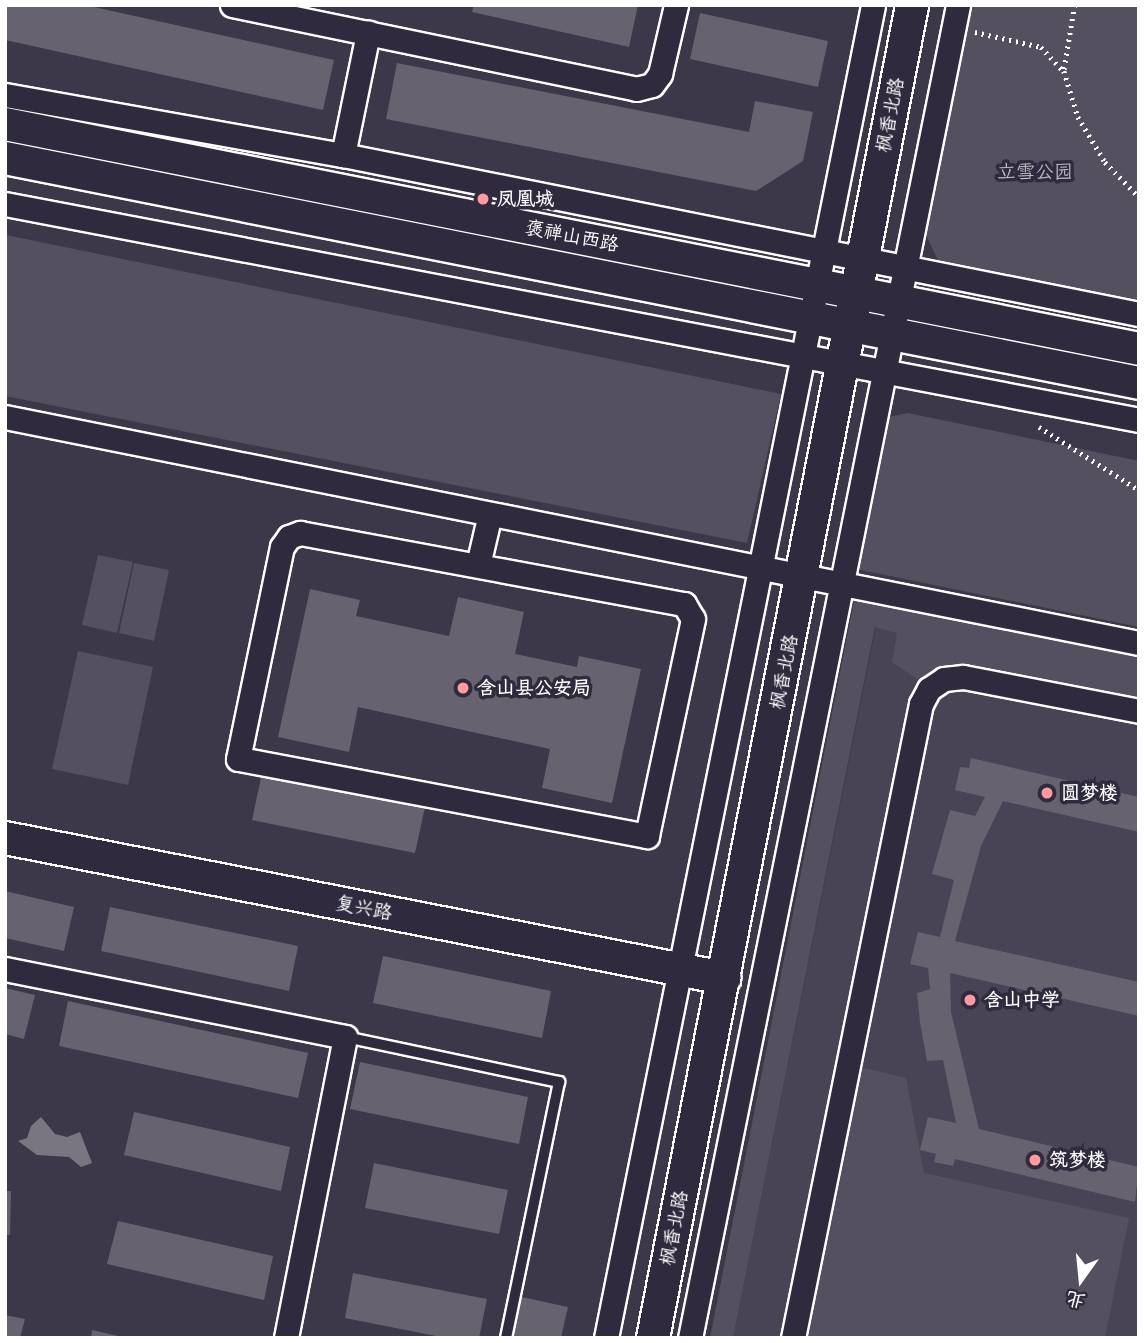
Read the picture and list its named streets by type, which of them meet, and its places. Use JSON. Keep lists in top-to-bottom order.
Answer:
{
  "streets": {
    "main road": ["枫香北路", "褒禅山西路", "复兴路"]
  },
  "crossings": [
    ["枫香北路", "褒禅山西路"],
    ["枫香北路", "复兴路"]
  ],
  "parks": ["立雪公园"],
  "places": [
    "凤凰城",
    "含山县公安局",
    "圆梦楼",
    "含山中学",
    "筑梦楼"
  ],
  "north": "bottom"
}
